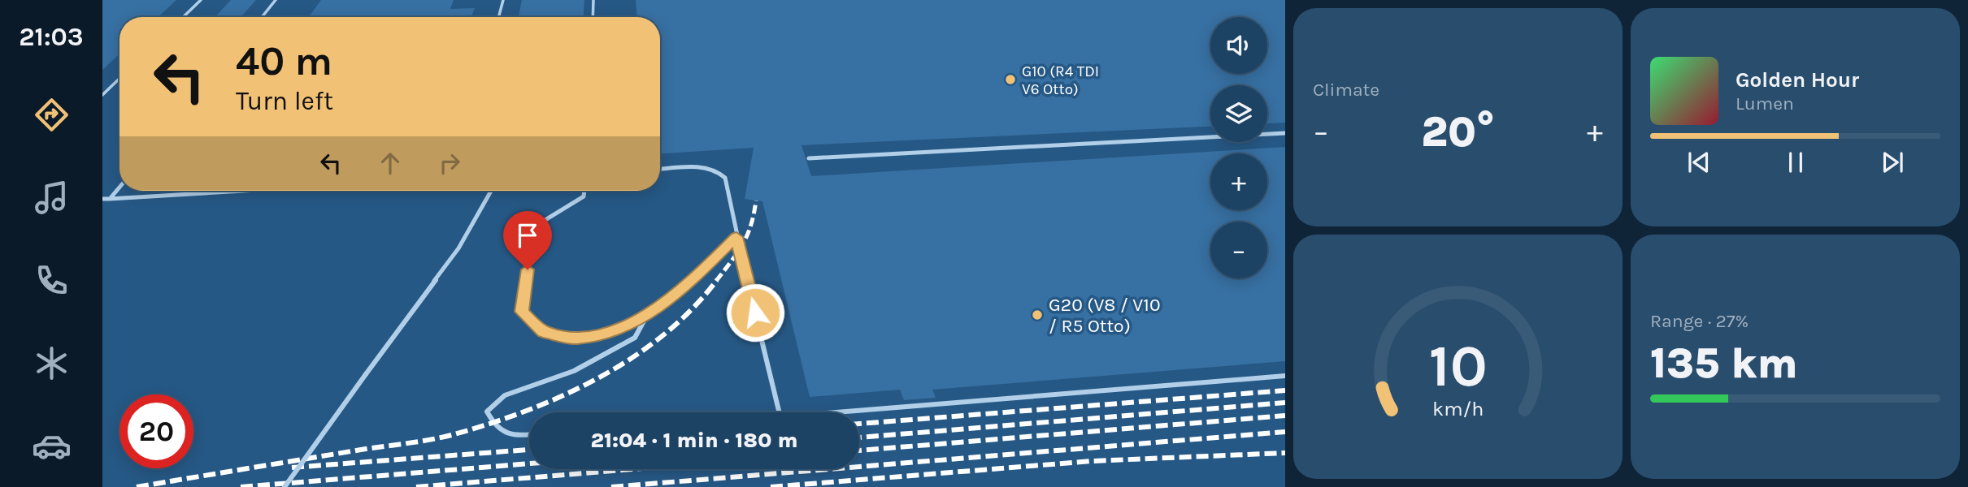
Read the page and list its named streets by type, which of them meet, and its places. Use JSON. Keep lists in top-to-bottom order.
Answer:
{
  "places": ["G10 (R4 TDI V6 Otto)", "G20 (V8 / V10 / R5 Otto)"],
  "page": {
    "tabs": "21:03",
    "tile": [
      "Climate",
      ["Range · 27%", "135 km"]
    ],
    "map_buttons": ["+", "−"],
    "turn": ["40 m", "Turn left"],
    "song": ["Golden Hour", "Lumen"],
    "heat": ["−", "20°", "+"],
    "limit": "20",
    "trip": "21:04 · 1 min · 180 m",
    "gauge": ["10", "km/h"]
  }
}
